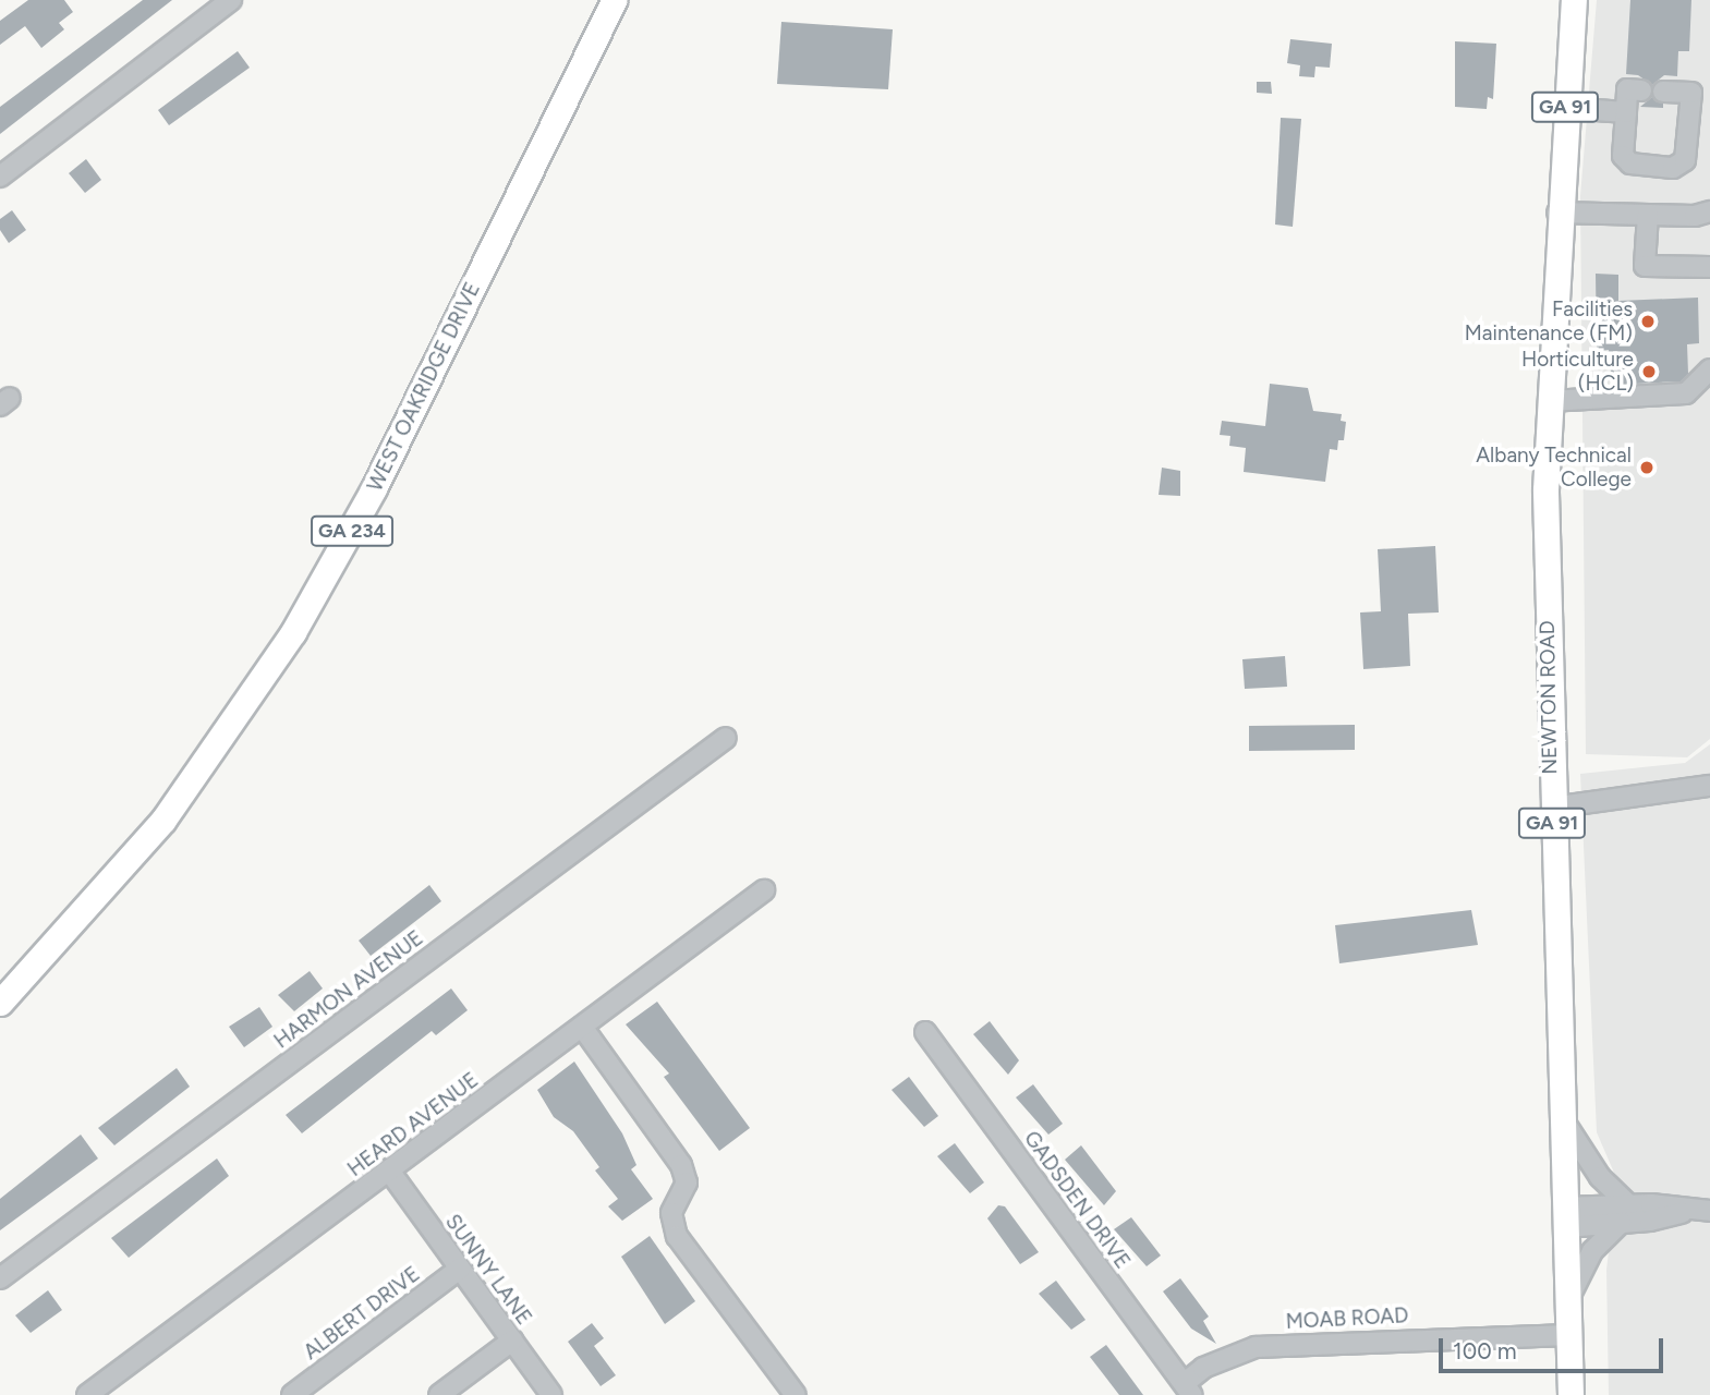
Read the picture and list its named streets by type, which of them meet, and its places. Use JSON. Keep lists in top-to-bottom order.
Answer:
{
  "streets": {
    "main road": [
      "GA 91",
      "WEST OAKRIDGE DRIVE",
      "GA 234",
      "NEWTON ROAD"
    ],
    "street": [
      "HARMON AVENUE",
      "HEARD AVENUE",
      "GADSDEN DRIVE",
      "SUNNY LANE",
      "ALBERT DRIVE",
      "MOAB ROAD"
    ]
  },
  "crossings": [
    ["NEWTON ROAD", "MOAB ROAD"],
    ["HEARD AVENUE", "SUNNY LANE"],
    ["GADSDEN DRIVE", "MOAB ROAD"],
    ["SUNNY LANE", "ALBERT DRIVE"]
  ],
  "places": ["Facilities Maintenance (FM)", "Horticulture (HCL)", "Albany Technical College"],
  "scale_bar": "100 m"
}
